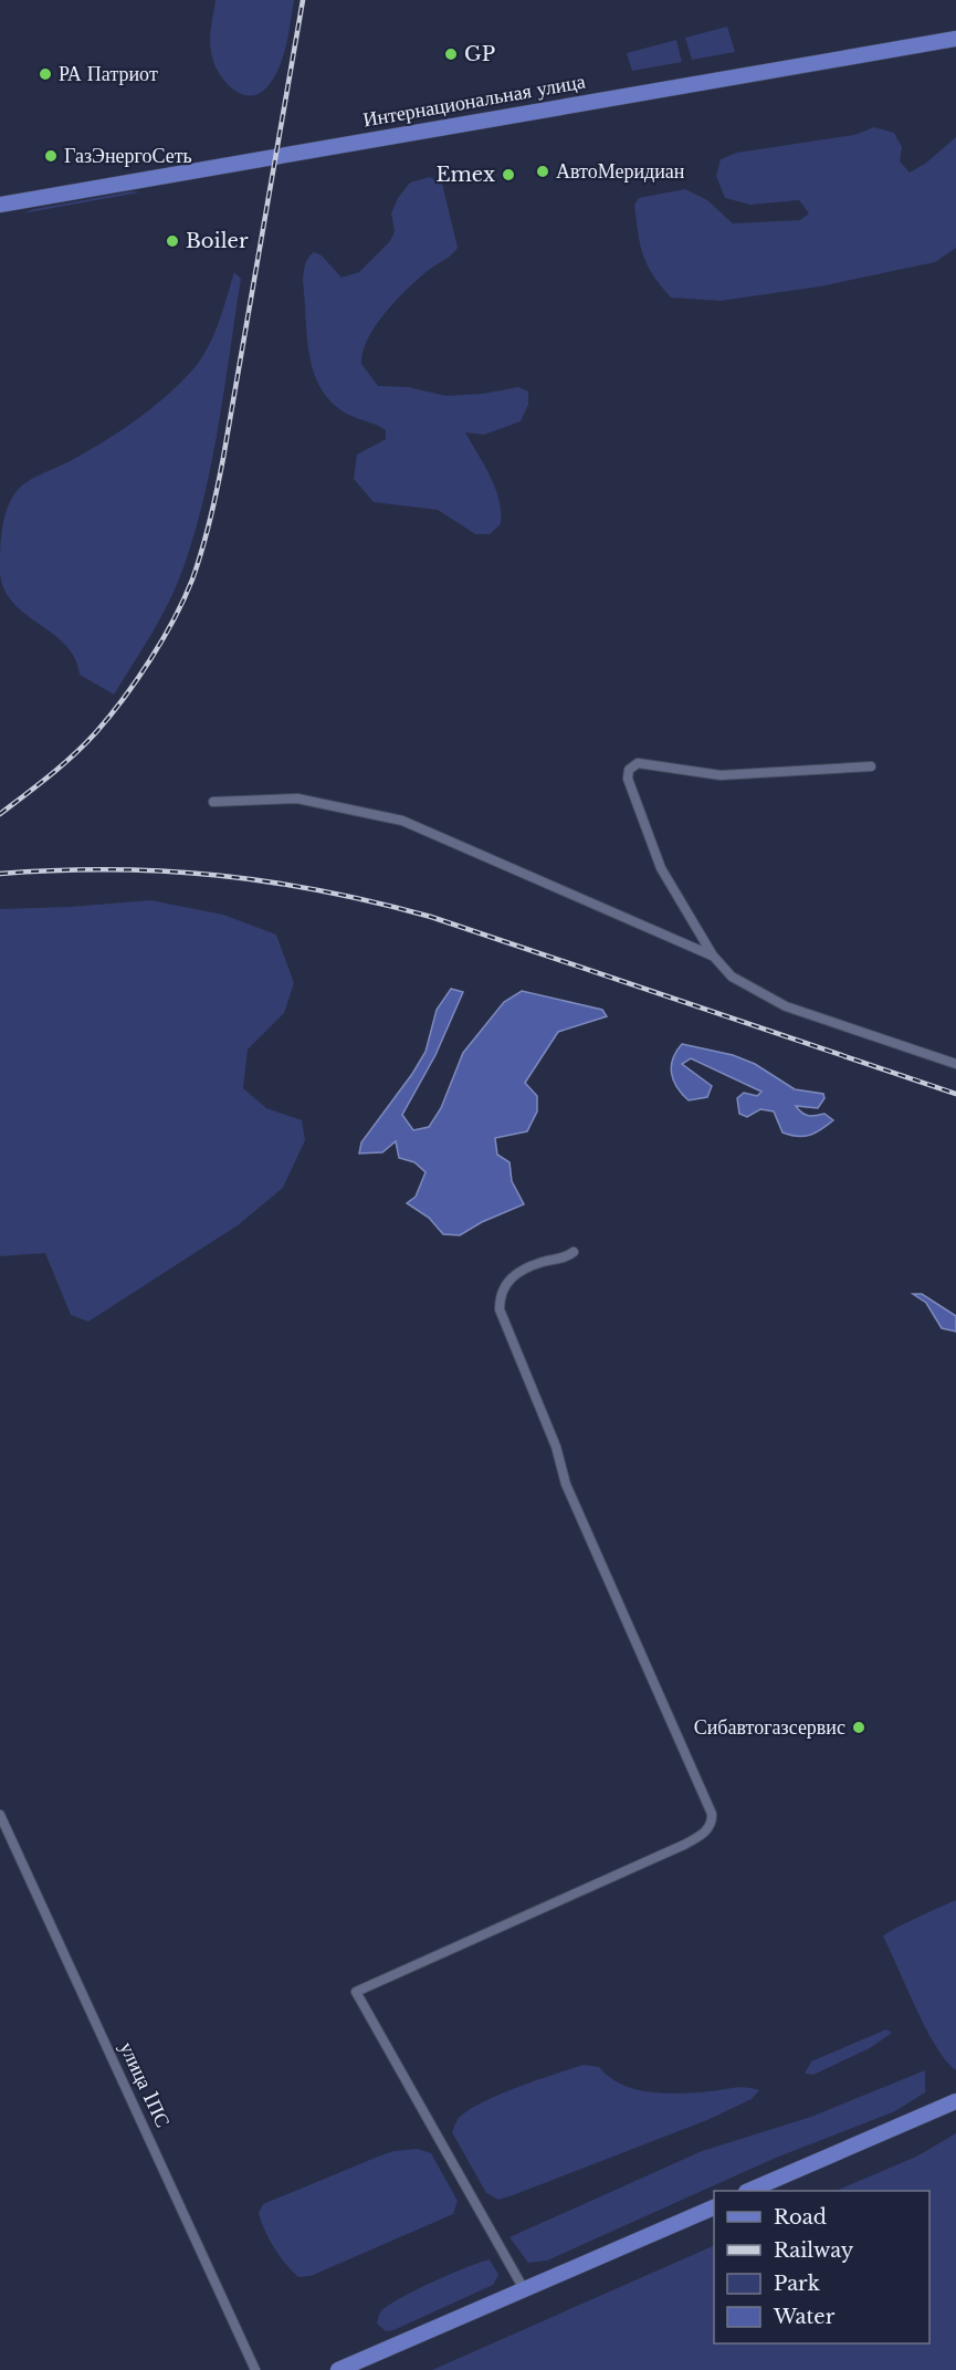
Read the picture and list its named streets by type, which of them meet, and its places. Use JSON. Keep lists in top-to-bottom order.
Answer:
{
  "streets": {
    "main road": ["Интернациональная улица"],
    "street": ["улица 1ПС"]
  },
  "places": [
    "GP",
    "РА Патриот",
    "ГазЭнергоСеть",
    "АвтоМеридиан",
    "Emex",
    "Boiler",
    "Сибавтогазсервис"
  ],
  "legend": [
    "Road",
    "Railway",
    "Park",
    "Water"
  ]
}
